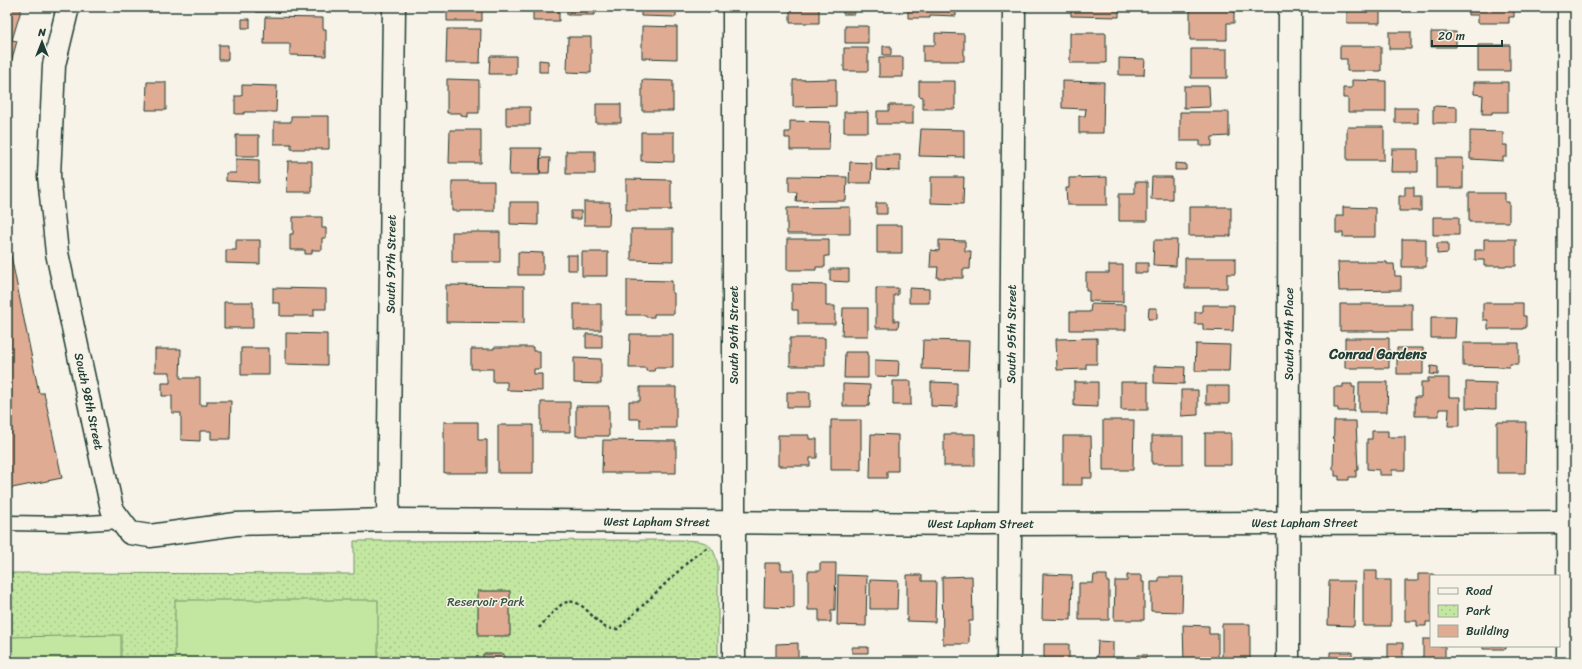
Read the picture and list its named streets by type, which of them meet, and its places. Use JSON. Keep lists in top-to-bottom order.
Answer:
{
  "streets": {
    "street": [
      "South 97th Street",
      "South 94th Place",
      "South 96th Street",
      "South 95th Street",
      "South 98th Street",
      "West Lapham Street"
    ]
  },
  "crossings": [
    ["South 97th Street", "South 98th Street"],
    ["South 97th Street", "West Lapham Street"],
    ["South 94th Place", "West Lapham Street"],
    ["South 96th Street", "West Lapham Street"],
    ["South 95th Street", "West Lapham Street"],
    ["South 98th Street", "West Lapham Street"]
  ],
  "districts": ["Conrad Gardens"],
  "parks": ["Reservoir Park"],
  "legend": ["Road", "Park", "Building"],
  "scale_bar": "20 m",
  "north": "top"
}
